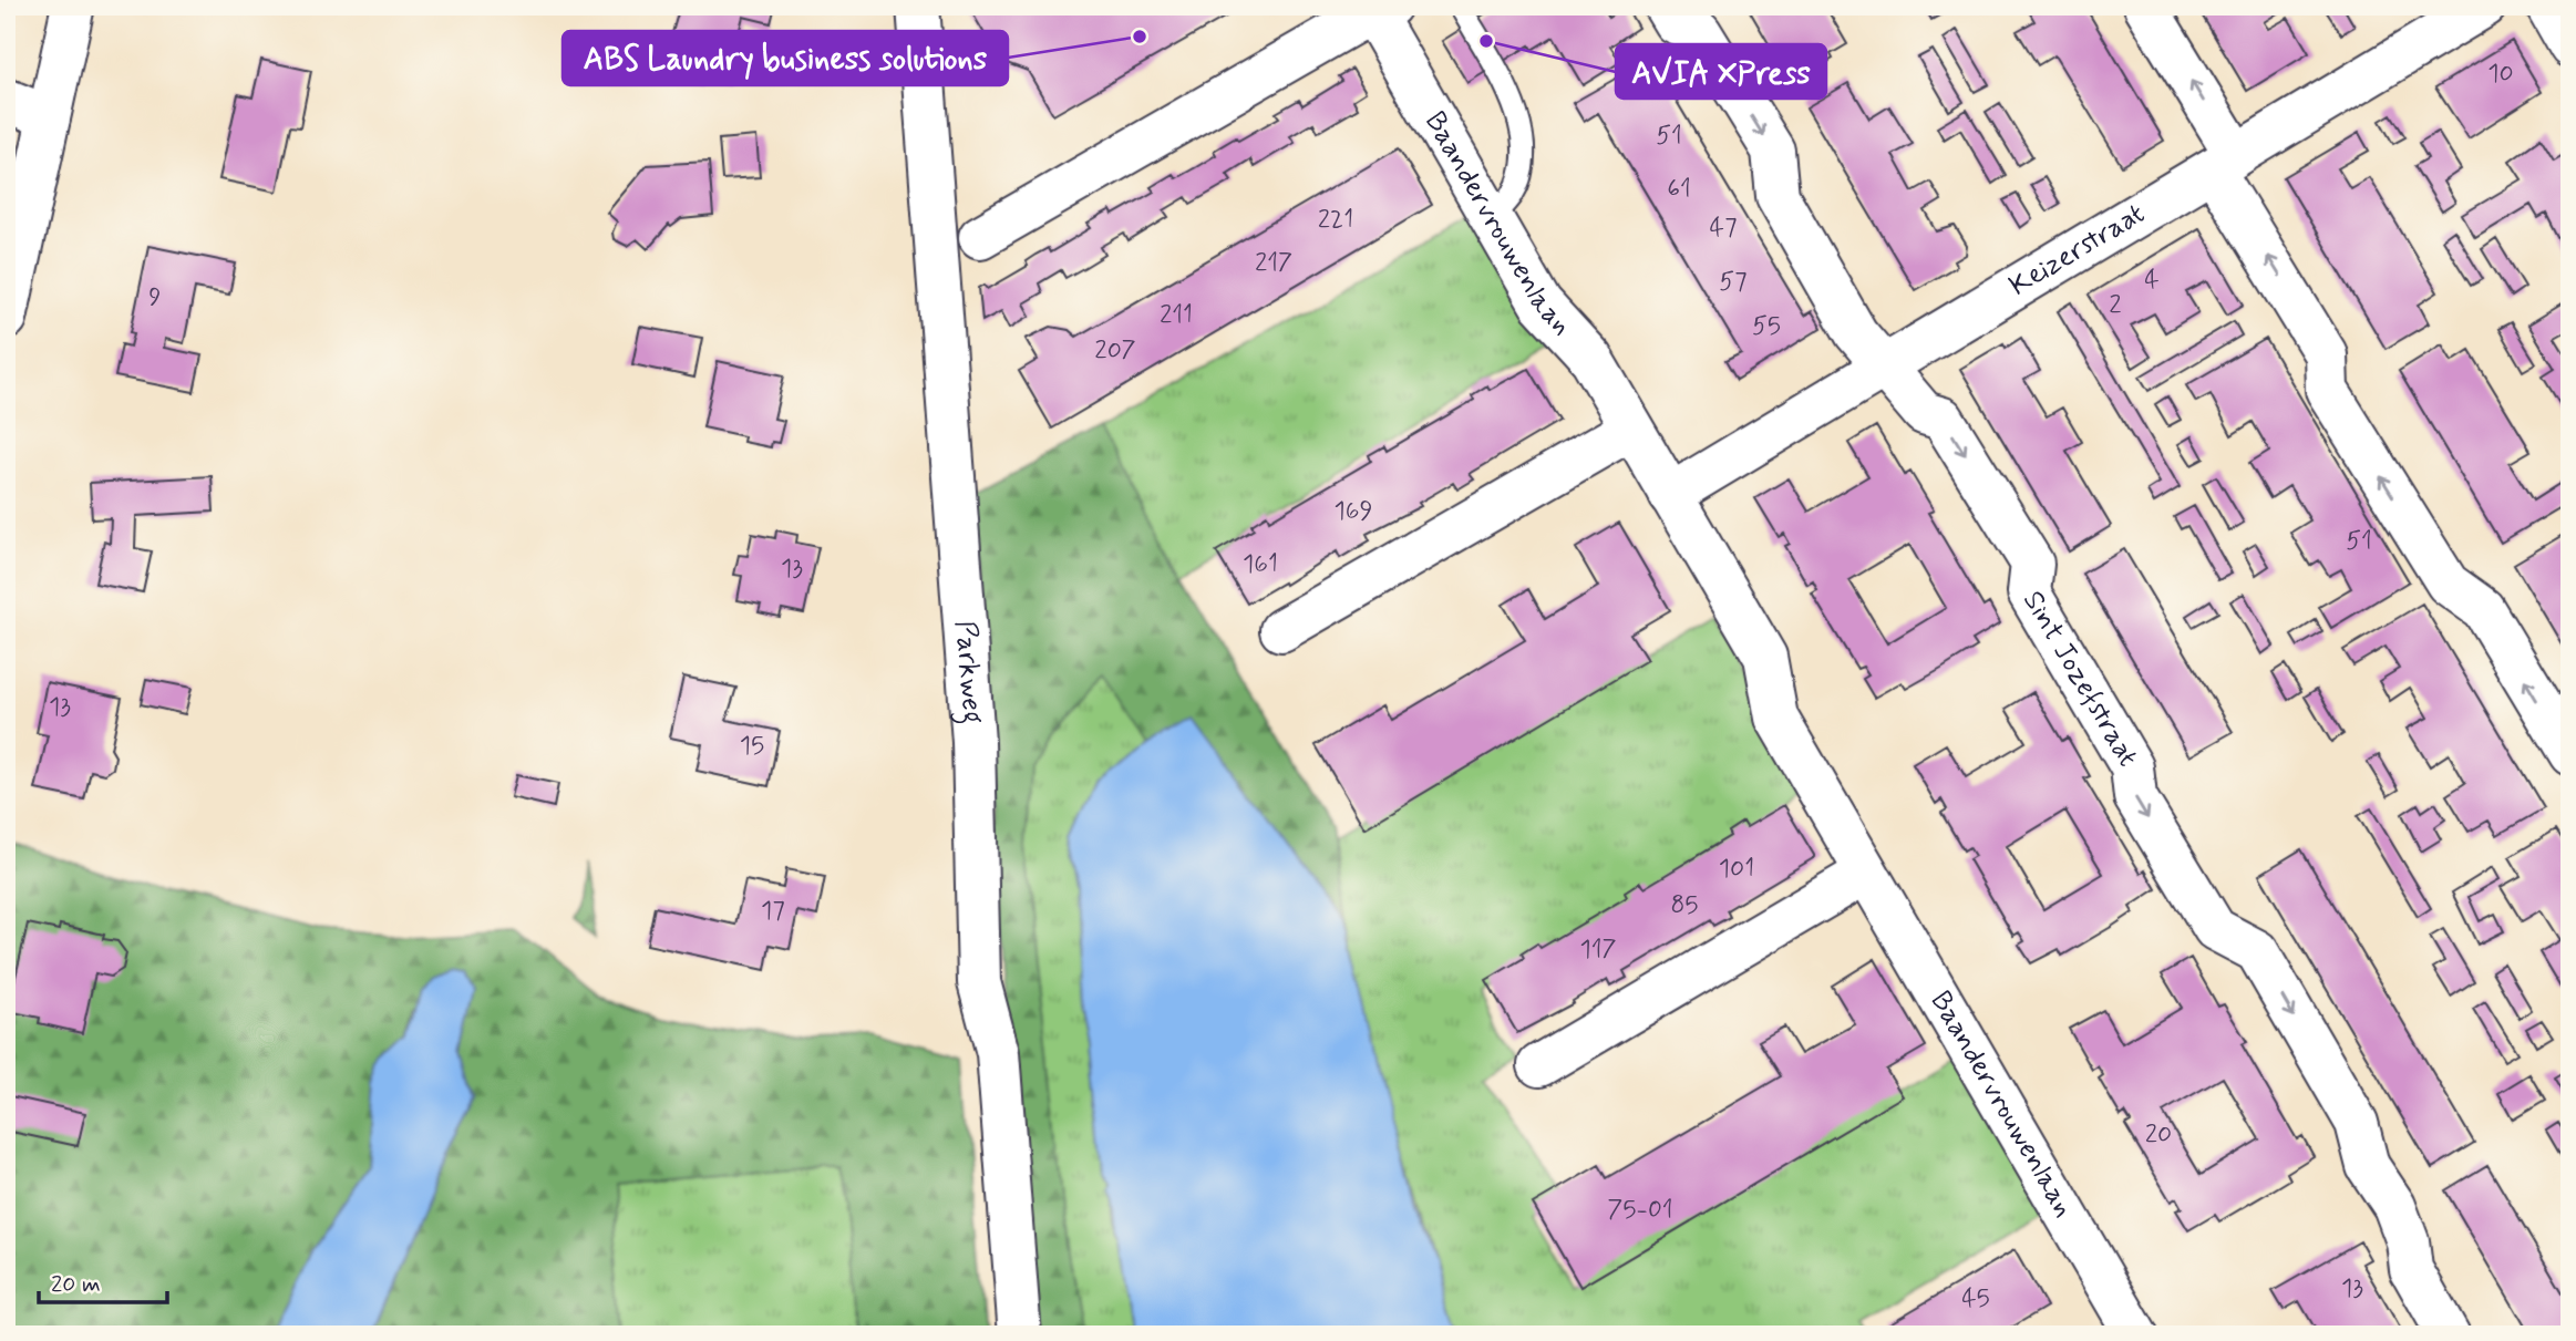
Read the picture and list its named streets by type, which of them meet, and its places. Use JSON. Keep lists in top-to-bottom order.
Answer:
{
  "streets": {
    "street": [
      "Baandervrouwenlaan",
      "Keizerstraat",
      "Parkweg",
      "Sint Jozefstraat"
    ]
  },
  "crossings": [
    ["Baandervrouwenlaan", "Keizerstraat"],
    ["Keizerstraat", "Sint Jozefstraat"]
  ],
  "places": ["ABS Laundry business solutions", "AVIA XPress"],
  "house_numbers": [
    "10",
    "51",
    "61",
    "221",
    "47",
    "217",
    "4",
    "57",
    "9",
    "2",
    "211",
    "55",
    "207",
    "169",
    "51",
    "161",
    "13",
    "13",
    "15",
    "101",
    "85",
    "17",
    "117",
    "20",
    "75-01",
    "13",
    "45"
  ],
  "scale_bar": "20 m"
}
